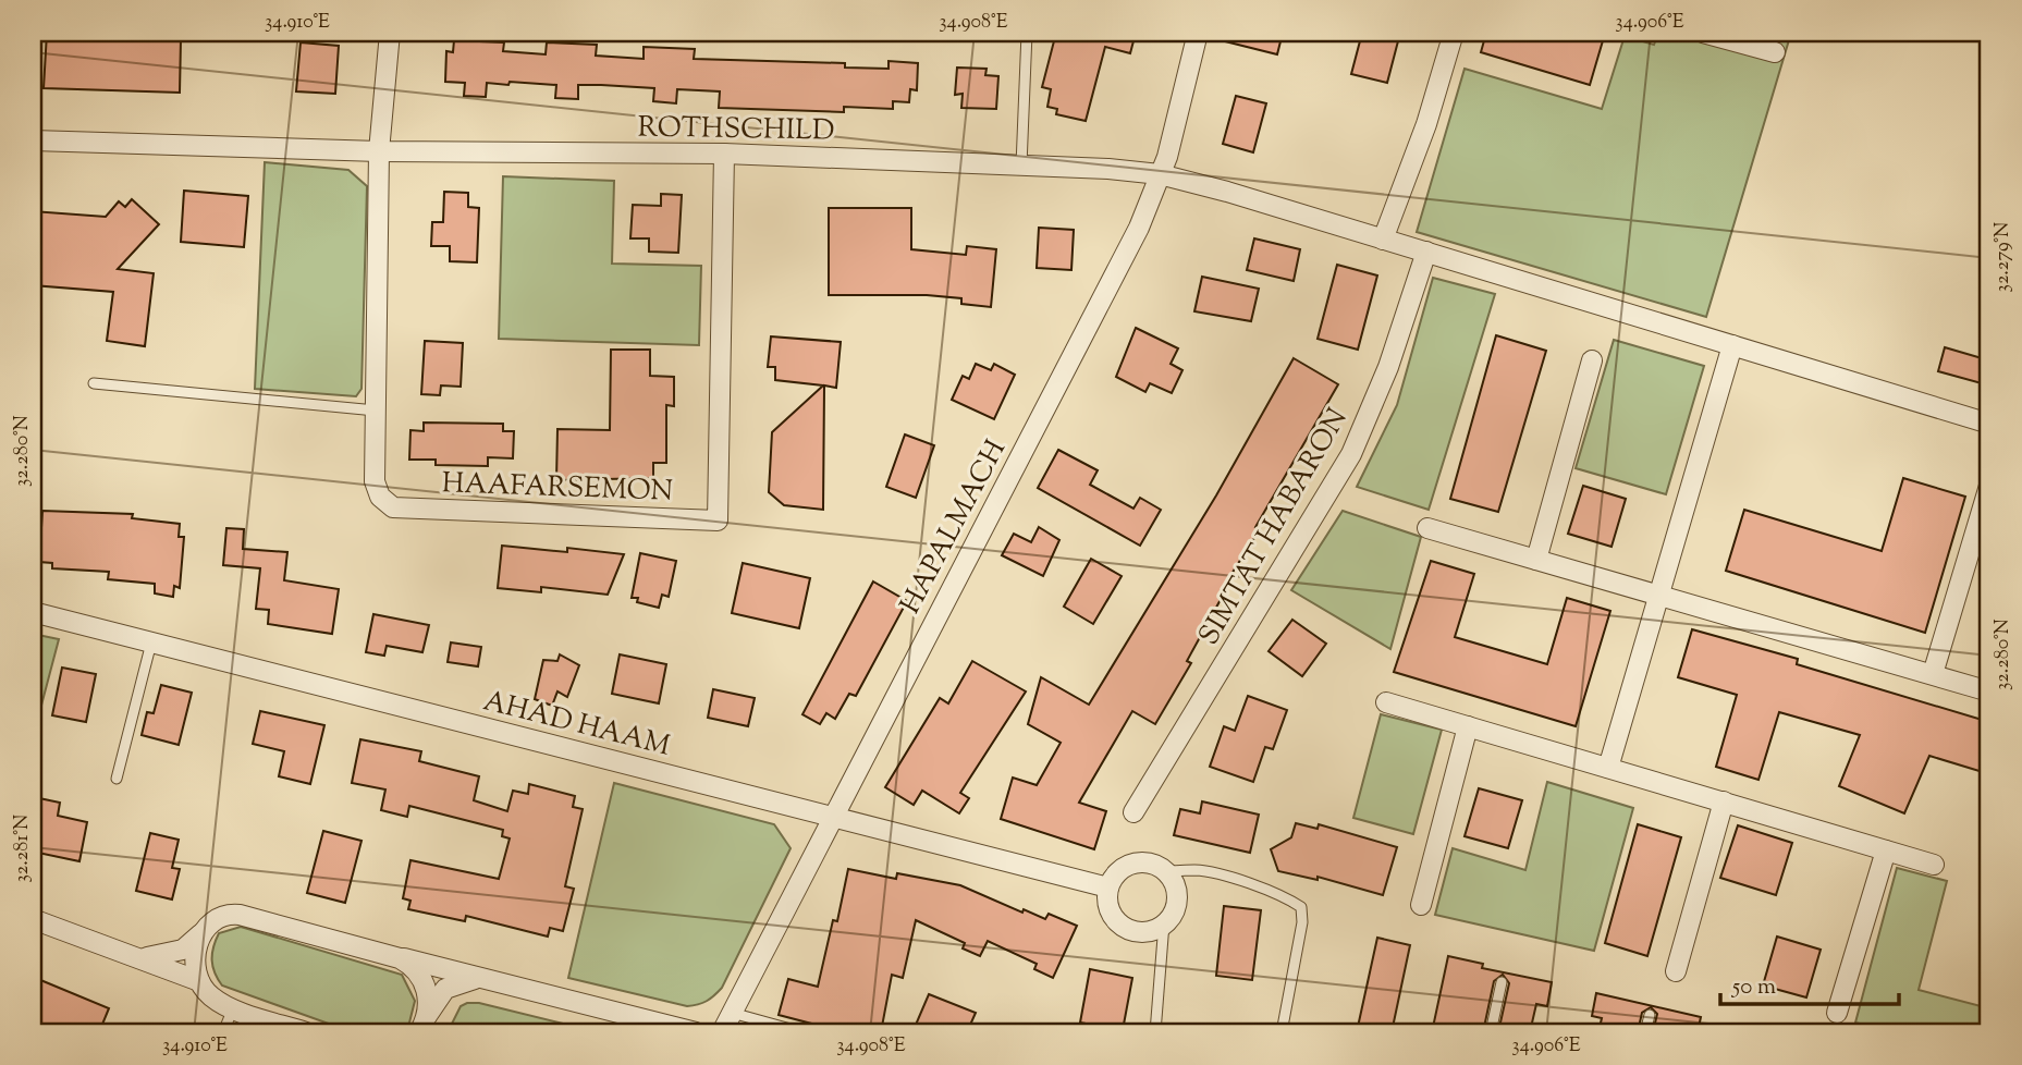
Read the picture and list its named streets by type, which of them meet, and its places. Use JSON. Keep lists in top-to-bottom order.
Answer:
{
  "streets": {
    "street": [
      "ROTHSCHILD",
      "HAAFARSEMON",
      "HAPALMACH",
      "SIMTAT HABARON",
      "AHAD HAAM"
    ]
  },
  "crossings": [
    ["ROTHSCHILD", "HAAFARSEMON"],
    ["ROTHSCHILD", "HAPALMACH"],
    ["ROTHSCHILD", "SIMTAT HABARON"],
    ["HAPALMACH", "AHAD HAAM"]
  ],
  "scale_bar": "50 m",
  "coordinates": [
    "34.910°E",
    "34.908°E",
    "34.906°E",
    "32.279°N",
    "32.280°N",
    "32.281°N"
  ]
}
